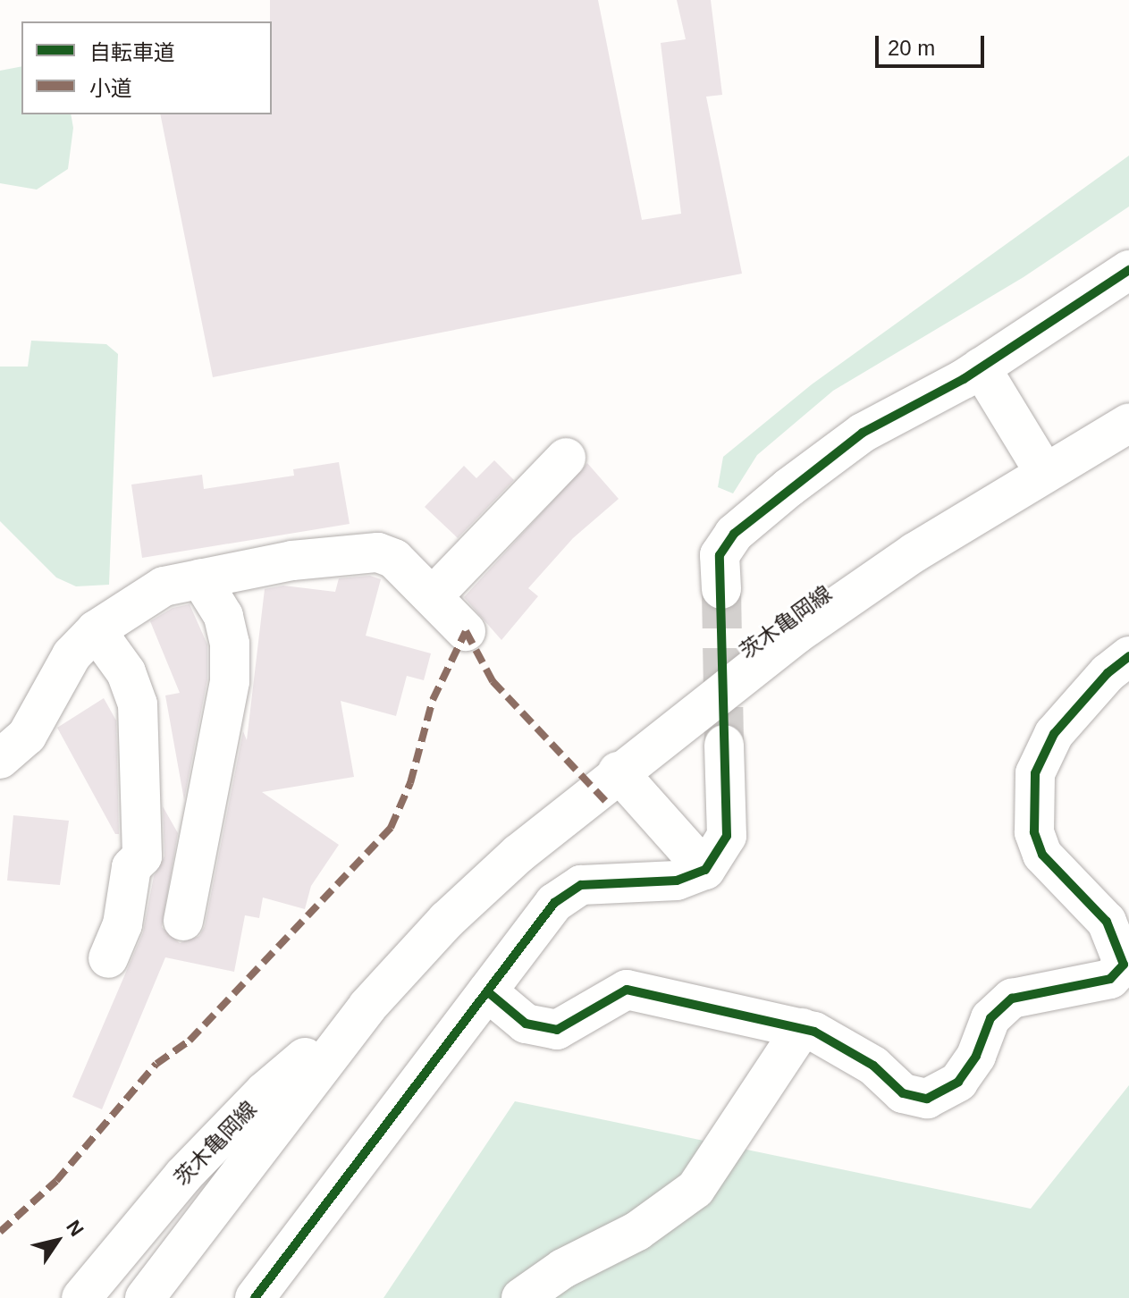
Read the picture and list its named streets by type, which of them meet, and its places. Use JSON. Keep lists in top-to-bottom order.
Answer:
{
  "streets": {
    "street": ["茨木亀岡線"]
  },
  "legend": ["自転車道", "小道"],
  "scale_bar": "20 m",
  "north": "top right"
}
